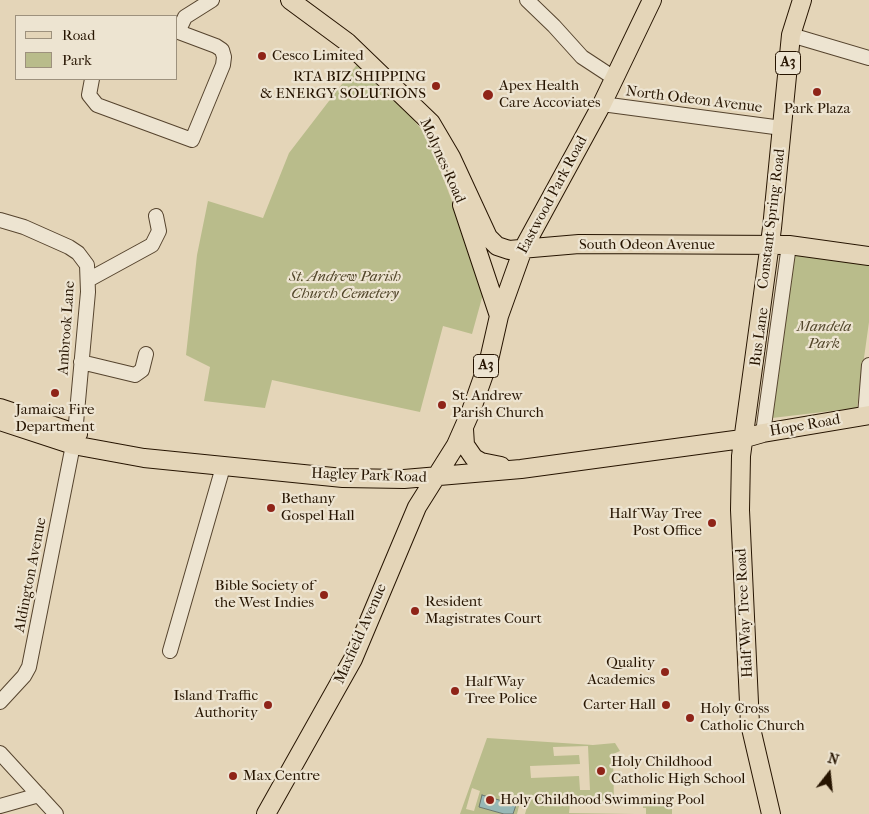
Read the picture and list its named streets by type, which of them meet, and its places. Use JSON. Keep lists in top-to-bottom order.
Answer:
{
  "streets": {
    "main road": [
      "A3",
      "Molynes Road",
      "Eastwood Park Road",
      "Constant Spring Road",
      "South Odeon Avenue",
      "Hope Road",
      "Hagley Park Road",
      "Half Way Tree Road",
      "Maxfield Avenue"
    ],
    "street": [
      "North Odeon Avenue",
      "Ambrook Lane",
      "Bus Lane",
      "Aldington Avenue"
    ]
  },
  "crossings": [
    ["North Odeon Avenue", "Eastwood Park Road"],
    ["North Odeon Avenue", "Constant Spring Road"],
    ["Molynes Road", "Eastwood Park Road"],
    ["Molynes Road", "South Odeon Avenue"],
    ["Eastwood Park Road", "South Odeon Avenue"],
    ["Eastwood Park Road", "Hagley Park Road"],
    ["Eastwood Park Road", "Maxfield Avenue"],
    ["Constant Spring Road", "South Odeon Avenue"],
    ["Constant Spring Road", "Hope Road"],
    ["Constant Spring Road", "Hagley Park Road"],
    ["Constant Spring Road", "Half Way Tree Road"],
    ["South Odeon Avenue", "Bus Lane"],
    ["Ambrook Lane", "Hagley Park Road"],
    ["Ambrook Lane", "Aldington Avenue"],
    ["Bus Lane", "Hope Road"],
    ["Hope Road", "Hagley Park Road"],
    ["Hope Road", "Half Way Tree Road"],
    ["Hagley Park Road", "Aldington Avenue"],
    ["Hagley Park Road", "Half Way Tree Road"],
    ["Hagley Park Road", "Maxfield Avenue"]
  ],
  "parks": ["St. Andrew Parish Church Cemetery", "Mandela Park"],
  "places": [
    "Cesco Limited",
    "RTA BIZ SHIPPING & ENERGY SOLUTIONS",
    "Park Plaza",
    "Apex Health Care Accoviates",
    "Jamaica Fire Department",
    "St. Andrew Parish Church",
    "Bethany Gospel Hall",
    "Half Way Tree Post Office",
    "Bible Society of the West Indies",
    "Resident Magistrates Court",
    "Quality Academics",
    "Half Way Tree Police",
    "Island Traffic Authority",
    "Carter Hall",
    "Holy Cross Catholic Church",
    "Holy Childhood Catholic High School",
    "Max Centre",
    "Holy Childhood Swimming Pool"
  ],
  "legend": ["Road", "Park"],
  "north": "top"
}
